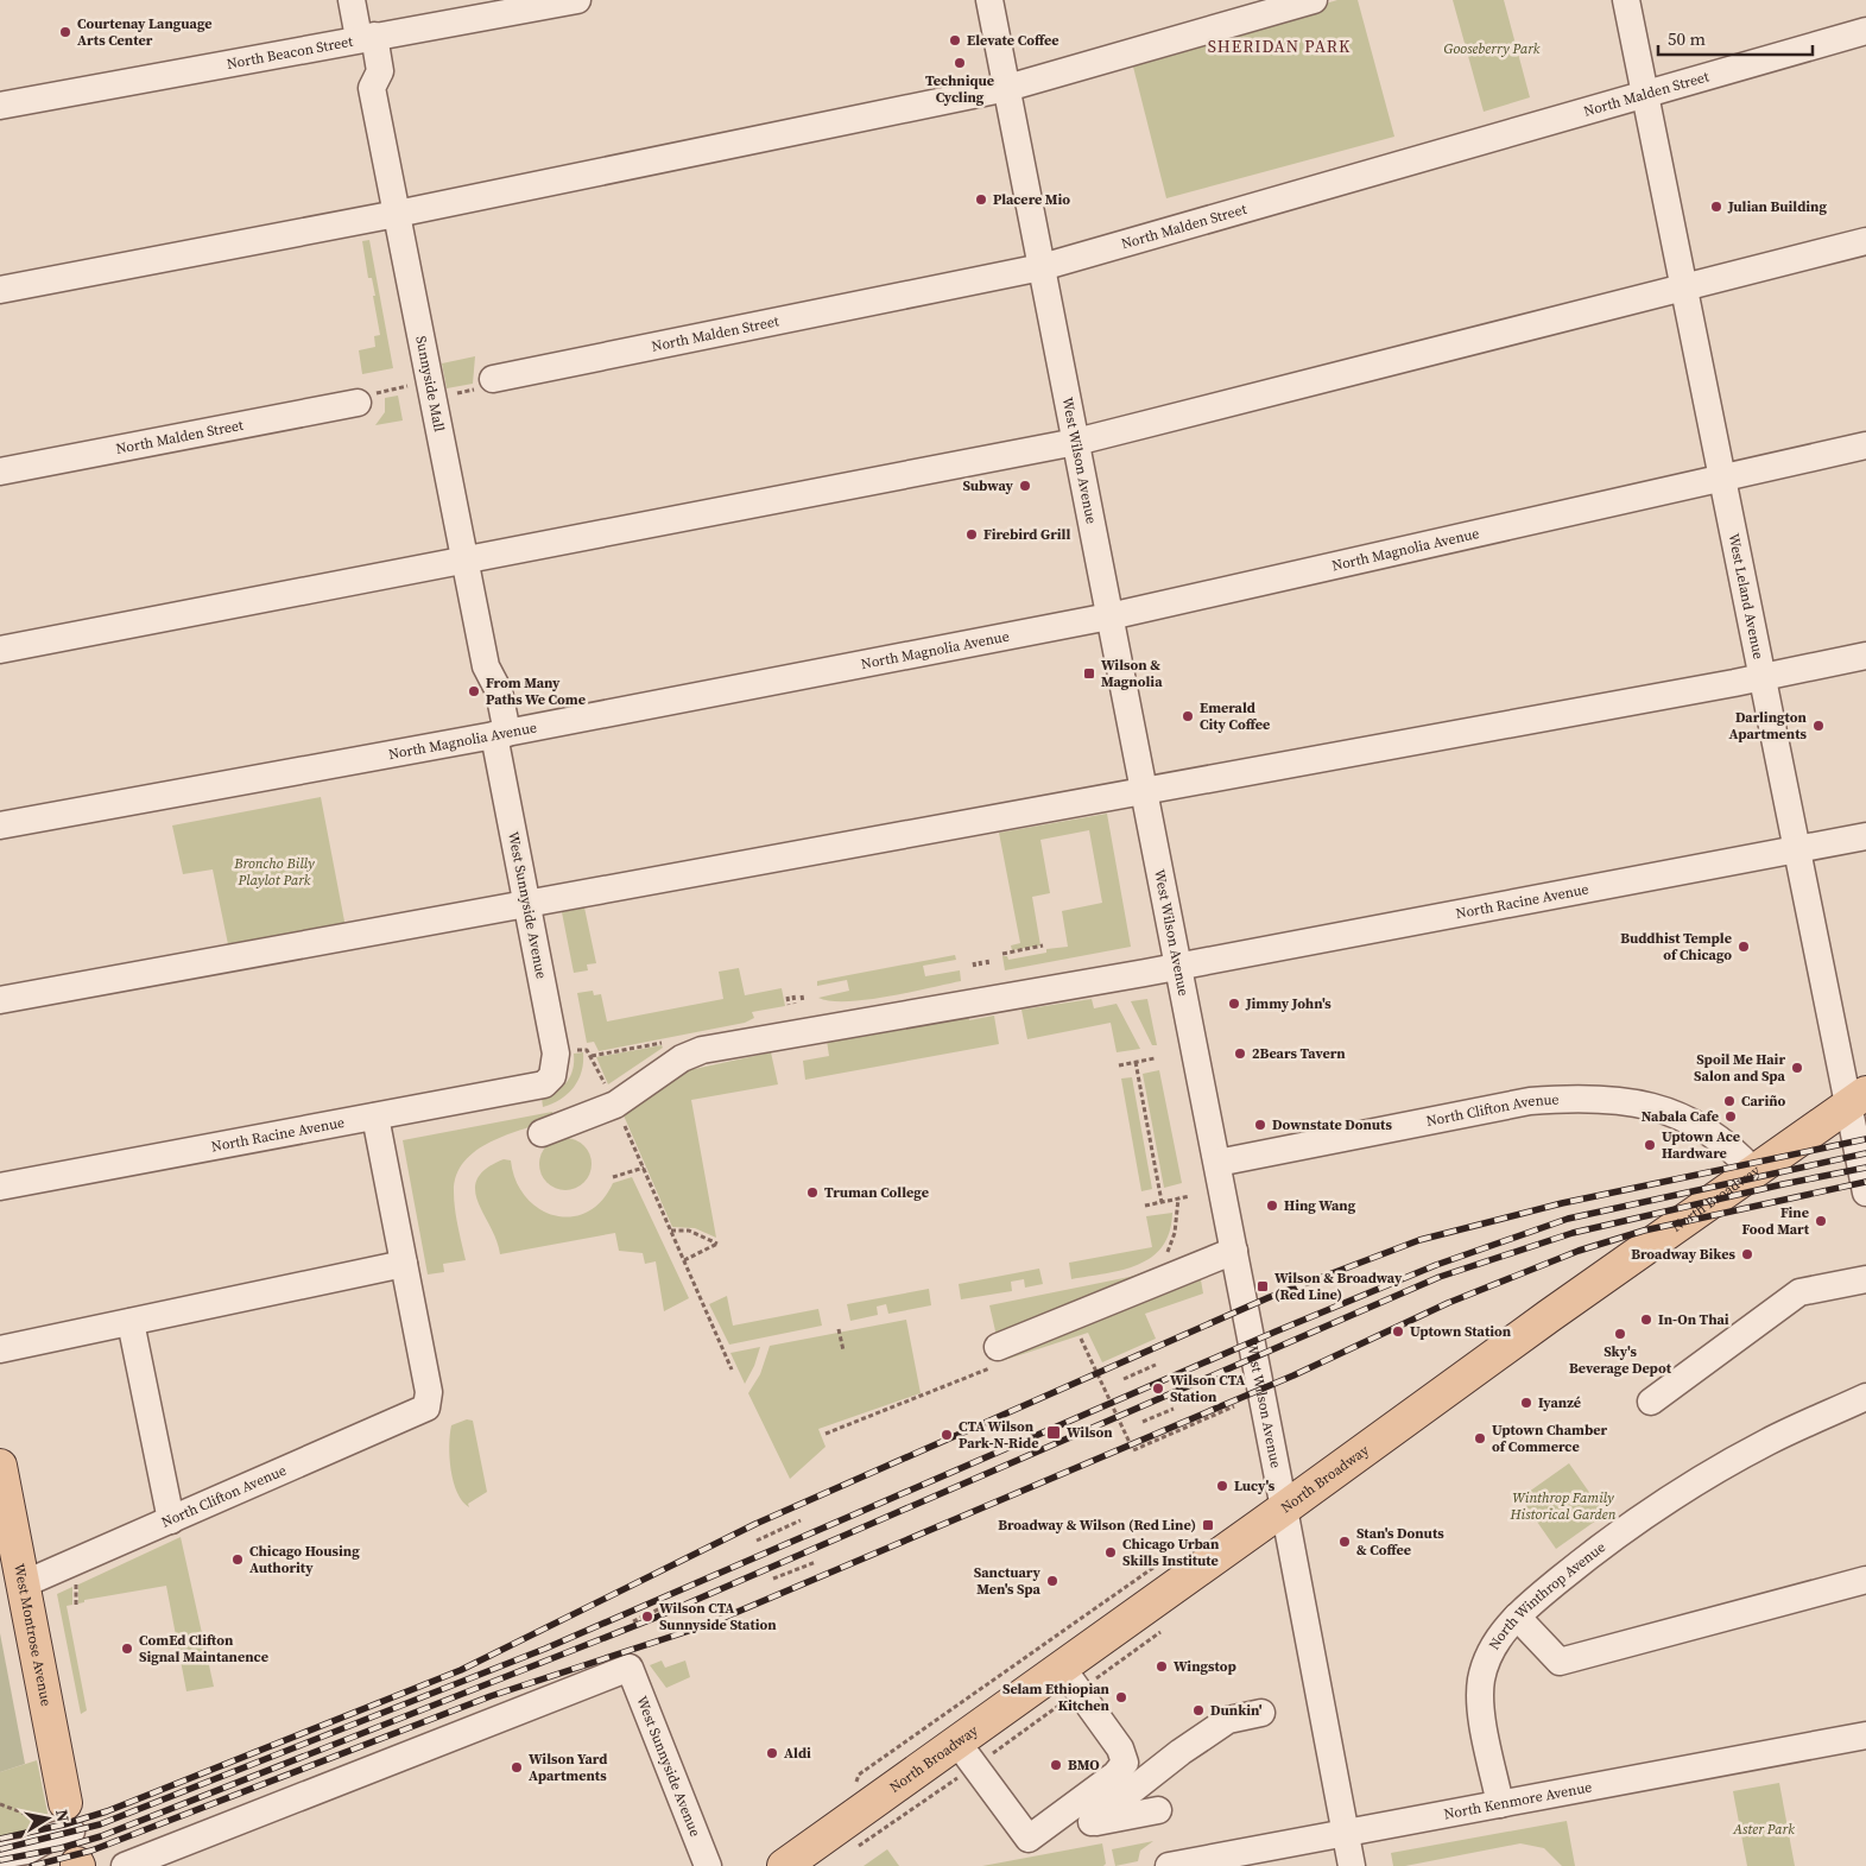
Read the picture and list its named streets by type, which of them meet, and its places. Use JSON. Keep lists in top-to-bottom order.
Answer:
{
  "streets": {
    "main road": ["North Broadway", "West Montrose Avenue"],
    "street": [
      "North Beacon Street",
      "North Malden Street",
      "Sunnyside Mall",
      "West Wilson Avenue",
      "North Magnolia Avenue",
      "West Leland Avenue",
      "North Racine Avenue",
      "West Sunnyside Avenue",
      "North Clifton Avenue",
      "North Winthrop Avenue",
      "North Kenmore Avenue"
    ]
  },
  "crossings": [
    ["North Beacon Street", "Sunnyside Mall"],
    ["North Malden Street", "West Wilson Avenue"],
    ["North Malden Street", "West Leland Avenue"],
    ["Sunnyside Mall", "North Magnolia Avenue"],
    ["Sunnyside Mall", "West Sunnyside Avenue"],
    ["West Wilson Avenue", "North Magnolia Avenue"],
    ["West Wilson Avenue", "North Racine Avenue"],
    ["West Wilson Avenue", "North Clifton Avenue"],
    ["West Wilson Avenue", "North Broadway"],
    ["West Wilson Avenue", "North Kenmore Avenue"],
    ["North Magnolia Avenue", "West Leland Avenue"],
    ["North Magnolia Avenue", "West Sunnyside Avenue"],
    ["West Leland Avenue", "North Racine Avenue"],
    ["West Leland Avenue", "North Broadway"],
    ["North Racine Avenue", "West Sunnyside Avenue"],
    ["North Clifton Avenue", "North Broadway"],
    ["North Clifton Avenue", "West Montrose Avenue"],
    ["North Winthrop Avenue", "North Kenmore Avenue"]
  ],
  "districts": ["SHERIDAN PARK"],
  "parks": [
    "Gooseberry Park",
    "Broncho Billy Playlot Park",
    "Winthrop Family Historical Garden",
    "Aster Park"
  ],
  "places": {
    "other": [
      "Courtenay Language Arts Center",
      "Elevate Coffee",
      "Technique Cycling",
      "Placere Mio",
      "Julian Building",
      "Subway",
      "Firebird Grill",
      "From Many Paths We Come",
      "Emerald City Coffee",
      "Darlington Apartments",
      "Buddhist Temple of Chicago",
      "Jimmy John's",
      "2Bears Tavern",
      "Spoil Me Hair Salon and Spa",
      "Cariño",
      "Nabala Cafe",
      "Downstate Donuts",
      "Uptown Ace Hardware",
      "Truman College",
      "Hing Wang",
      "Fine Food Mart",
      "Broadway Bikes",
      "In-On Thai",
      "Uptown Station",
      "Sky's Beverage Depot",
      "Wilson CTA Station",
      "Iyanzé",
      "CTA Wilson Park-N-Ride",
      "Uptown Chamber of Commerce",
      "Lucy's",
      "Stan's Donuts & Coffee",
      "Chicago Urban Skills Institute",
      "Chicago Housing Authority",
      "Sanctuary Men's Spa",
      "Wilson CTA Sunnyside Station",
      "ComEd Clifton Signal Maintanence",
      "Wingstop",
      "Selam Ethiopian Kitchen",
      "Dunkin'",
      "Aldi",
      "BMO",
      "Wilson Yard Apartments"
    ],
    "transit": [
      "Wilson & Magnolia",
      "Wilson & Broadway (Red Line)",
      "Wilson",
      "Broadway & Wilson (Red Line)"
    ]
  },
  "scale_bar": "50 m",
  "north": "right"
}
